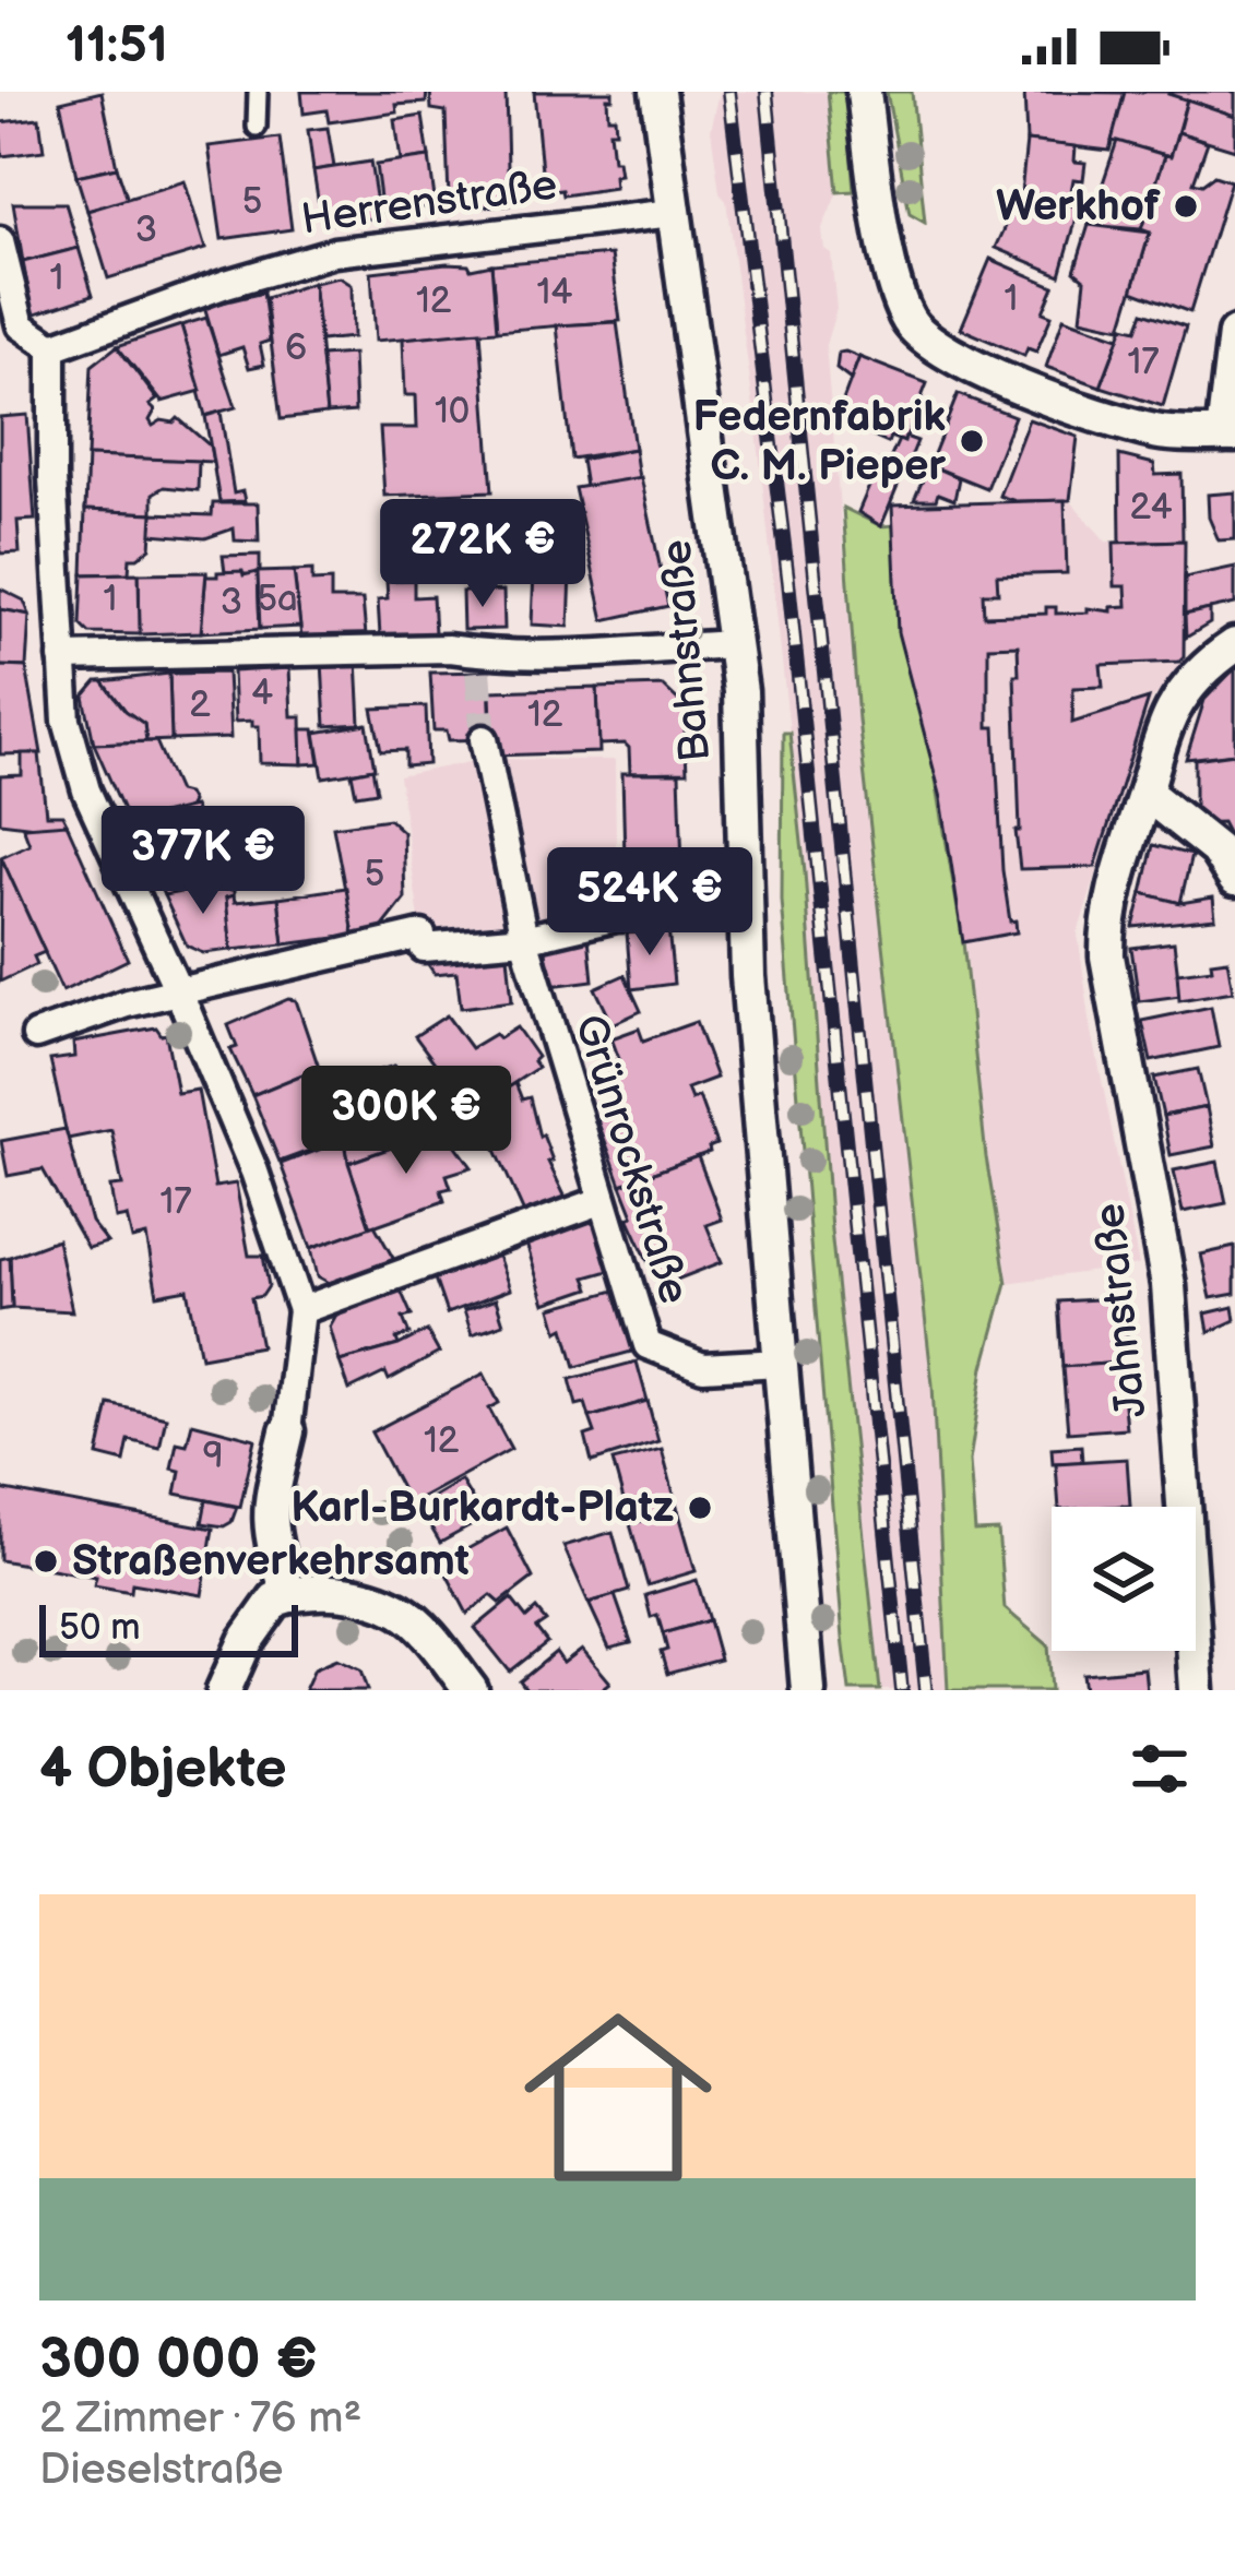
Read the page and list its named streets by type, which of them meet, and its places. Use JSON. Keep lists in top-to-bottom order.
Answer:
{
  "streets": {
    "street": [
      "Herrenstraße",
      "Bahnstraße",
      "Grünrockstraße",
      "Jahnstraße"
    ]
  },
  "crossings": [
    ["Herrenstraße", "Bahnstraße"],
    ["Bahnstraße", "Grünrockstraße"]
  ],
  "places": [
    "Werkhof",
    "Federnfabrik C. M. Pieper",
    "Karl-Burkardt-Platz",
    "Straßenverkehrsamt"
  ],
  "house_numbers": [
    "5",
    "3",
    "1",
    "14",
    "1",
    "12",
    "6",
    "17",
    "10",
    "24",
    "1",
    "5a",
    "3",
    "4",
    "2",
    "12",
    "5",
    "17",
    "12",
    "9"
  ],
  "scale_bar": "50 m",
  "page": {
    "status": "11:51",
    "price": [
      "272K €",
      "377K €",
      "524K €",
      "300K €"
    ],
    "scale": "50 m",
    "heading": "4 Objekte",
    "list": [
      {
        "name": "300 000 €",
        "note": "2 Zimmer · 76 m² · Dieselstraße"
      }
    ]
  }
}
